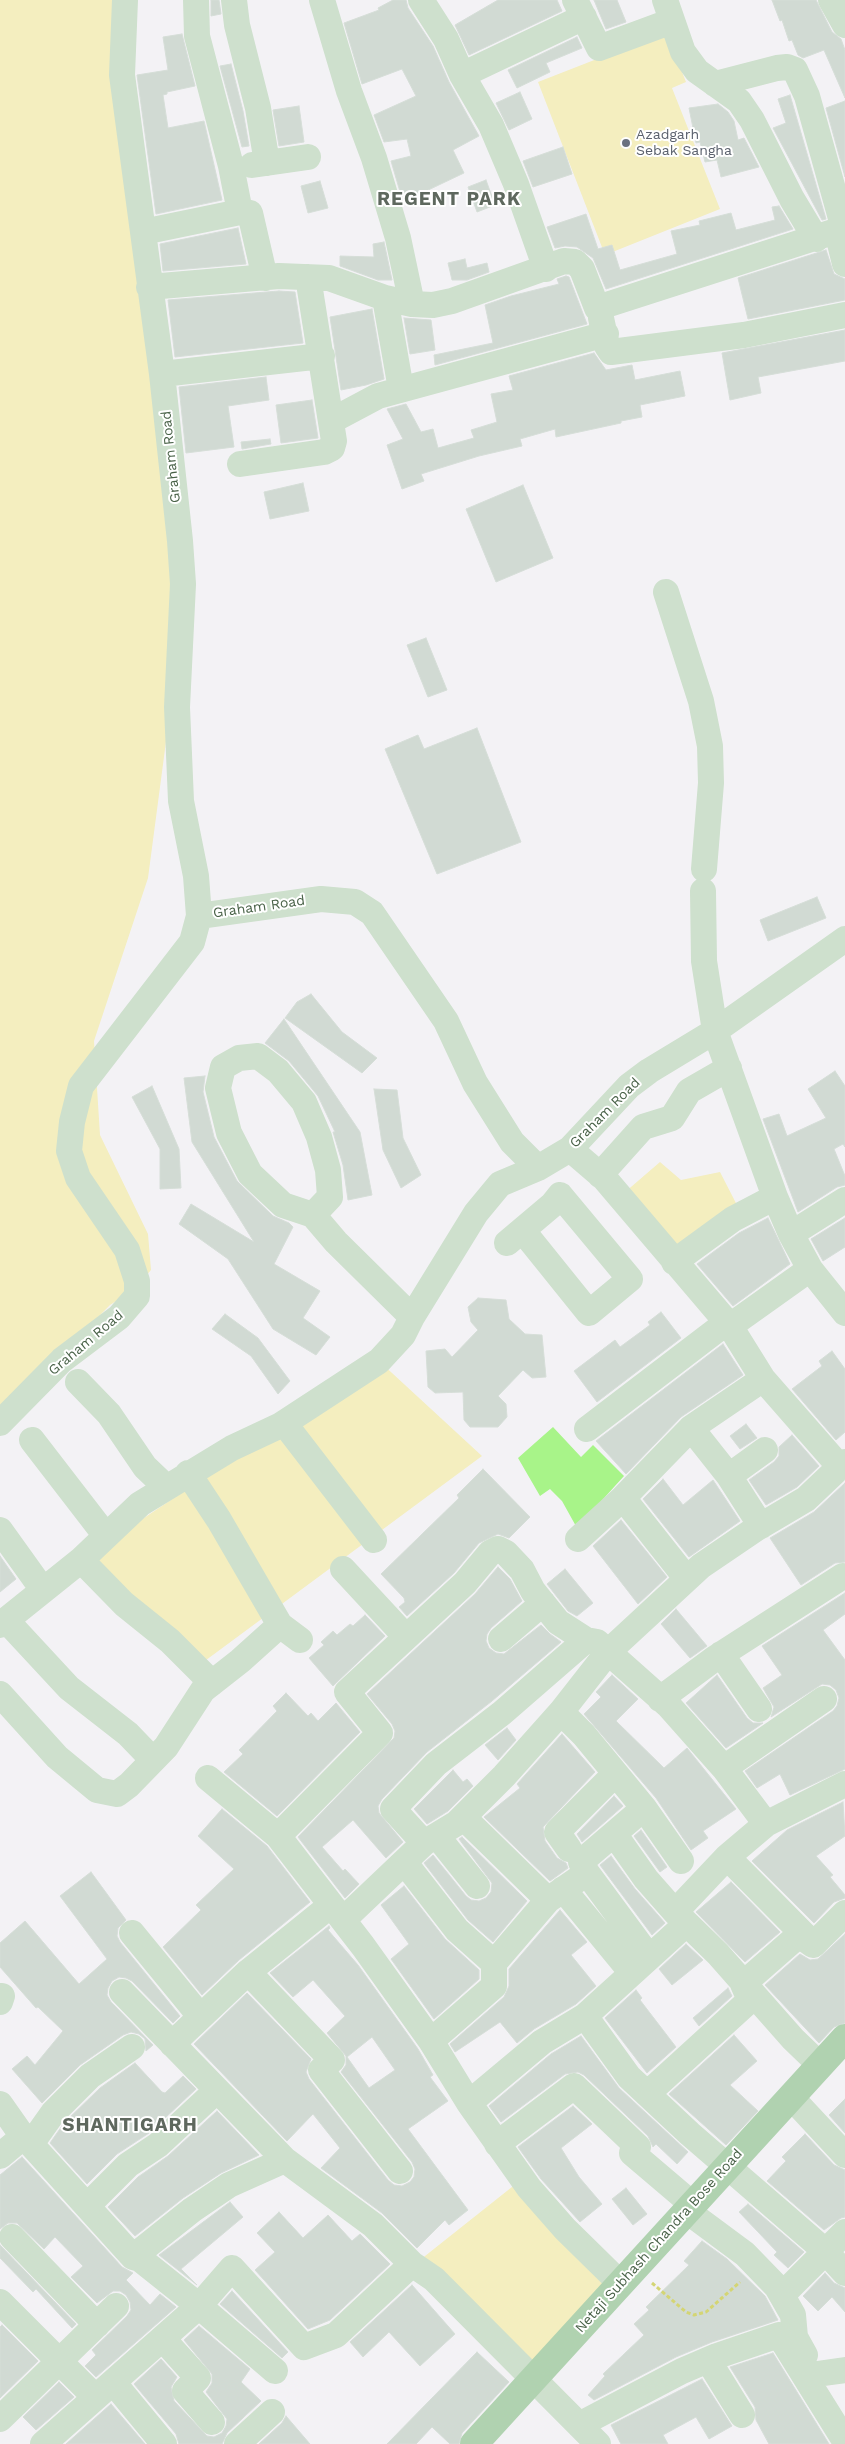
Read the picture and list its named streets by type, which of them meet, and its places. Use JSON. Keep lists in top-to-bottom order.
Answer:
{
  "streets": {
    "main road": ["Netaji Subhash Chandra Bose Road"],
    "street": ["Graham Road"]
  },
  "districts": ["REGENT PARK", "SHANTIGARH"],
  "places": ["Azadgarh Sebak Sangha"]
}
